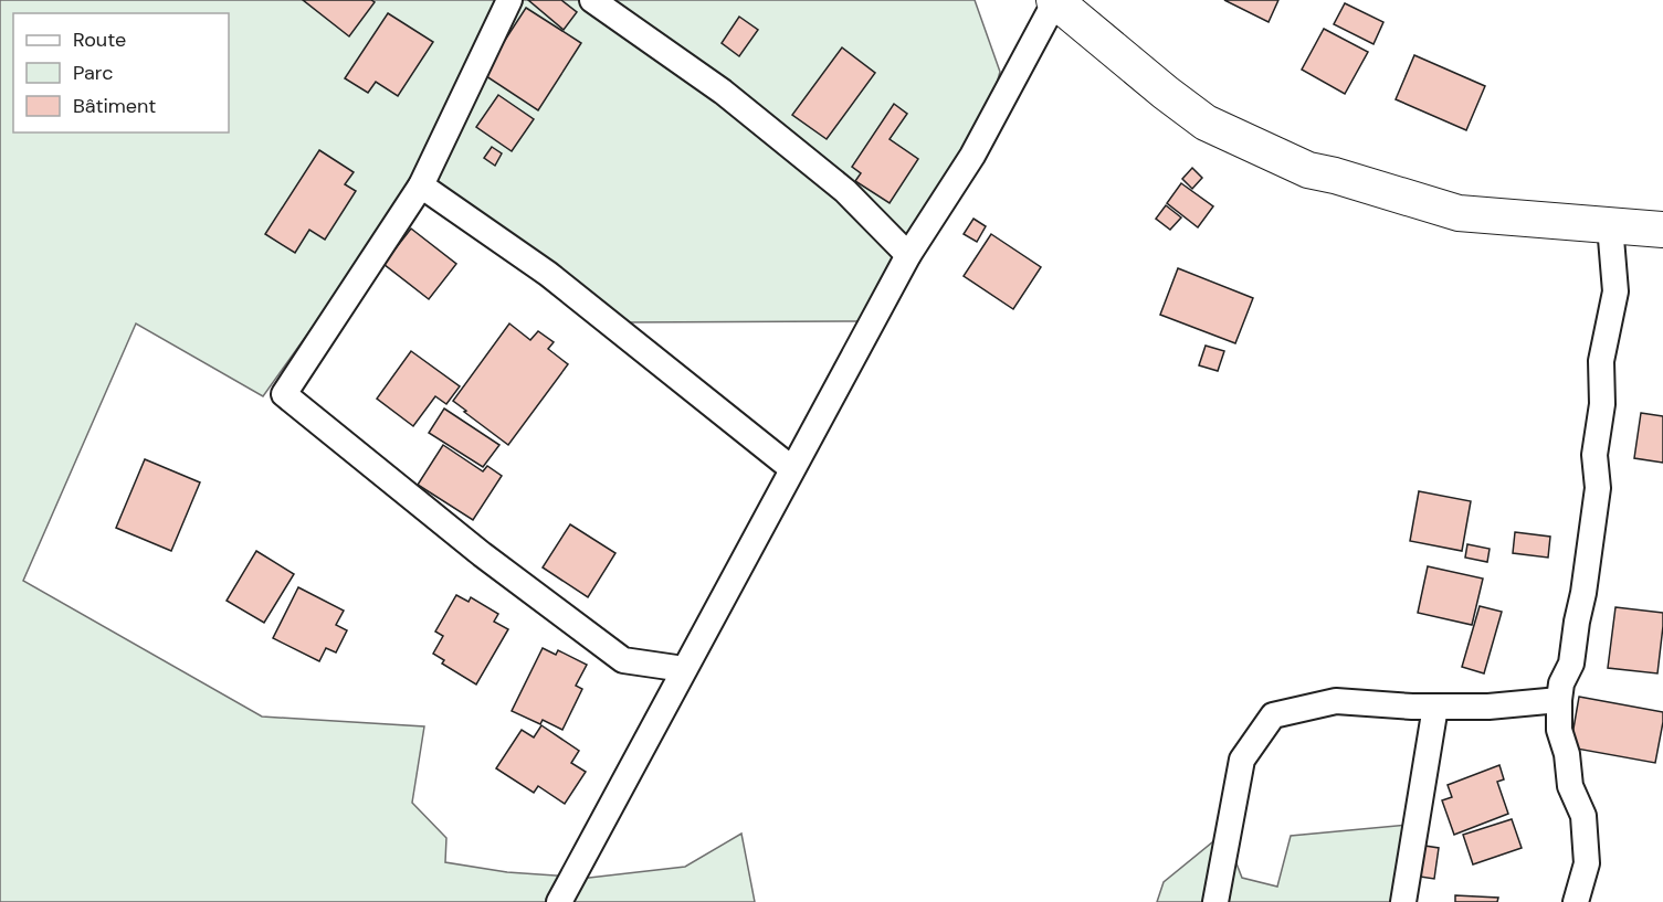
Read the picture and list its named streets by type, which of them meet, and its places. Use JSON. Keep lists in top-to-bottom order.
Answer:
{
  "legend": ["Route", "Parc", "Bâtiment"]
}
